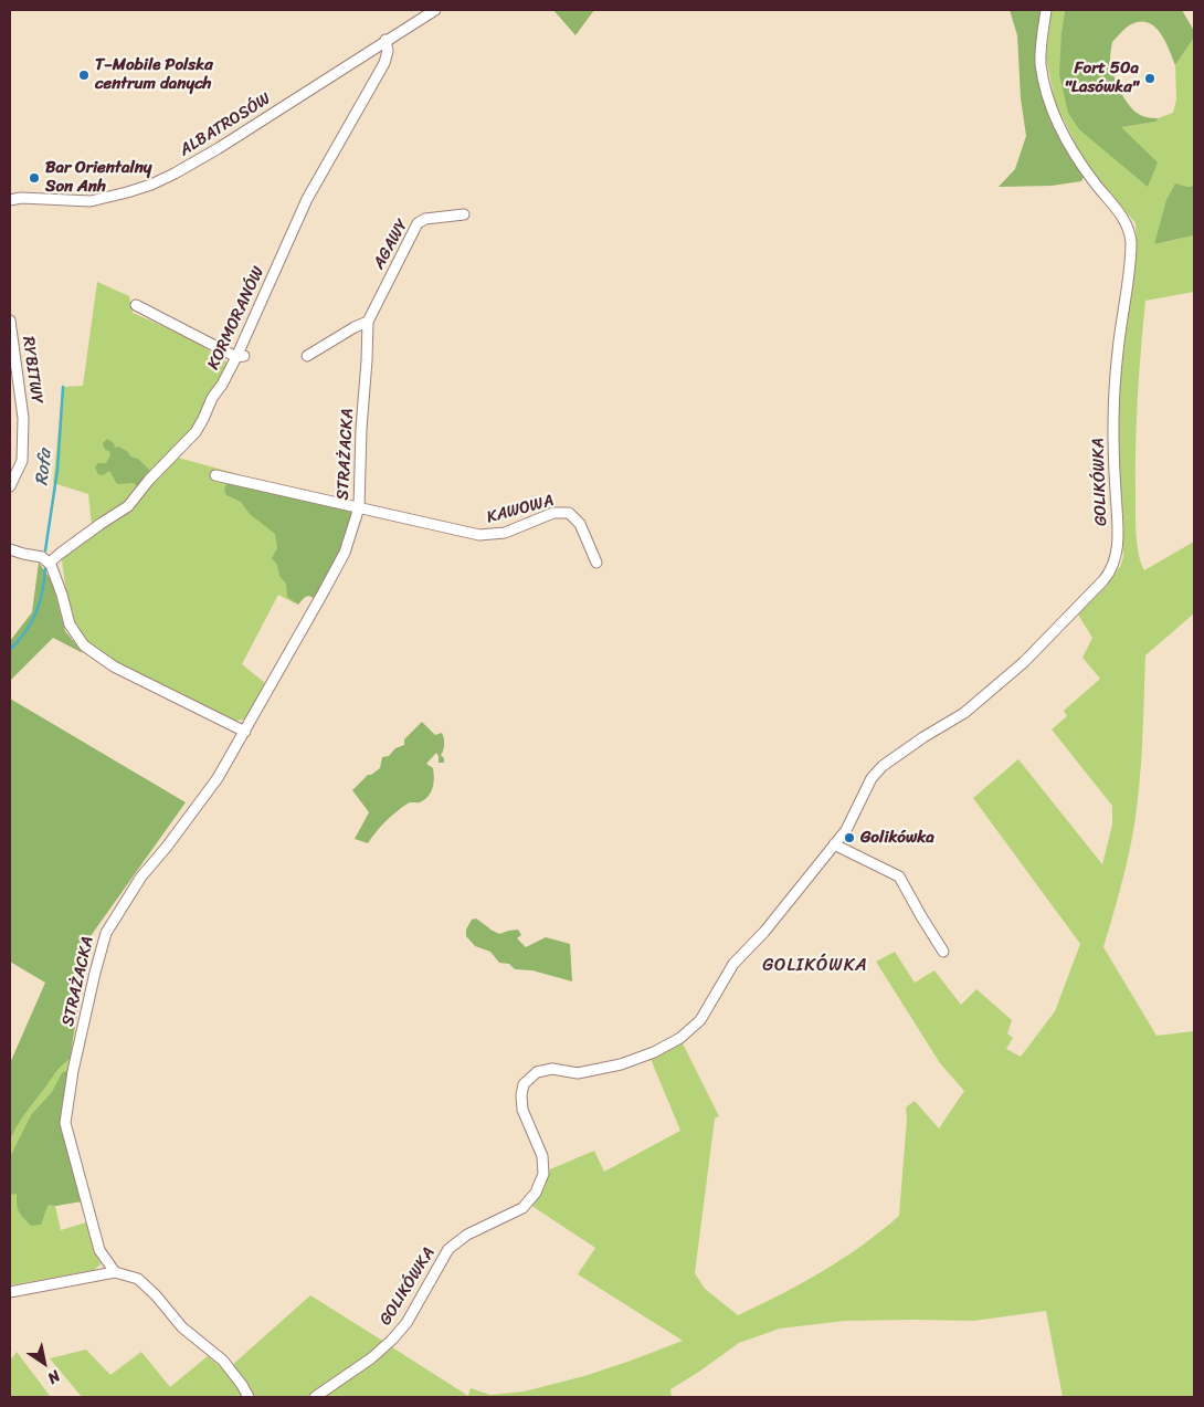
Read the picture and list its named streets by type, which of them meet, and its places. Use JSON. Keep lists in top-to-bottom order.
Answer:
{
  "streets": {
    "street": [
      "ALBATROSÓW",
      "AGAWY",
      "KORMORANÓW",
      "RYBITWY",
      "STRAŻACKA",
      "GOLIKÓWKA",
      "KAWOWA"
    ]
  },
  "crossings": [
    ["ALBATROSÓW", "KORMORANÓW"],
    ["AGAWY", "STRAŻACKA"],
    ["STRAŻACKA", "KAWOWA"]
  ],
  "districts": ["GOLIKÓWKA"],
  "water": ["Rofa"],
  "places": [
    "T‑Mobile Polska centrum danych",
    "Fort 50a \"Lasówka\"",
    "Bar Orientalny Son Anh",
    "Golikówka"
  ],
  "north": "bottom right"
}
